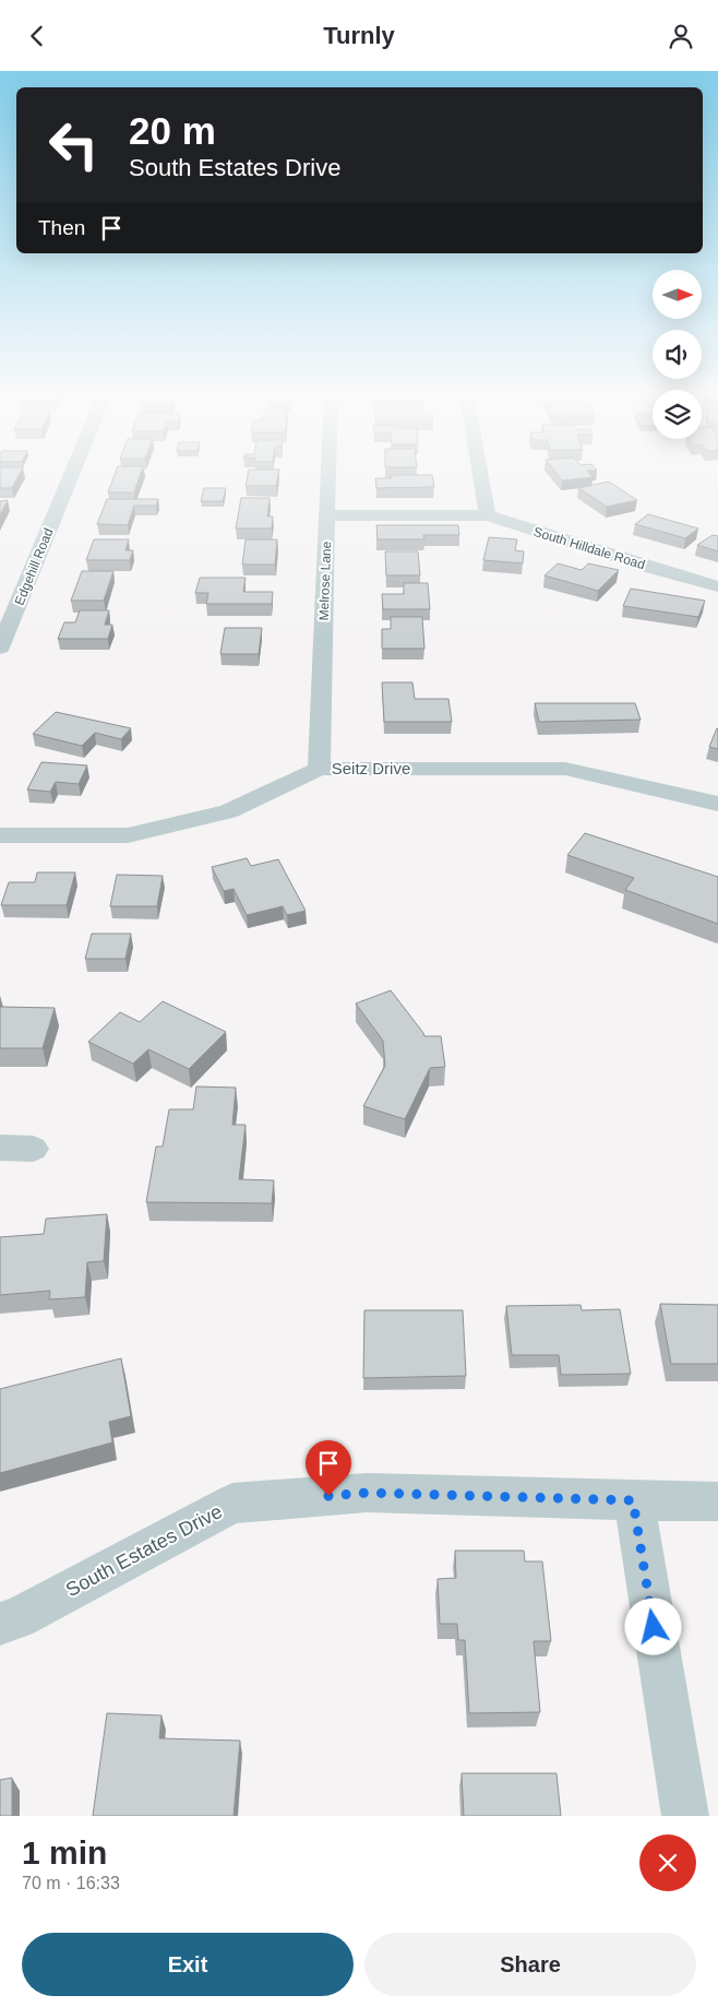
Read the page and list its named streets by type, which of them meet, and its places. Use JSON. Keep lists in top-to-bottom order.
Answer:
{
  "streets": {
    "street": [
      "South Hilldale Road",
      "Edgehill Road",
      "Melrose Lane",
      "Seitz Drive",
      "South Estates Drive"
    ]
  },
  "crossings": [
    ["South Hilldale Road", "Melrose Lane"],
    ["Melrose Lane", "Seitz Drive"]
  ],
  "north": "right",
  "page": {
    "header": "Turnly",
    "turn": ["20 m", "South Estates Drive"],
    "then": "Then",
    "heading": ["1 min", "70 m · 16:33"],
    "buttons": ["Exit", "Share"]
  }
}
